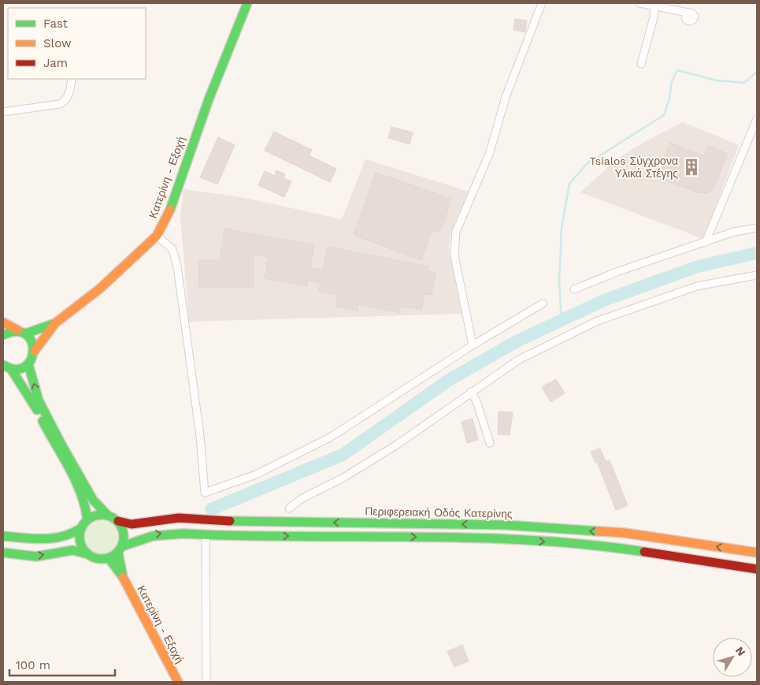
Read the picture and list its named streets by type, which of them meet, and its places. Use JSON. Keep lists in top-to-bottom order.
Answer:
{
  "streets": {
    "main road": ["Κατερίνη - Εξοχή", "Περιφερειακή Οδός Κατερίνης"]
  },
  "crossings": [
    ["Κατερίνη - Εξοχή", "Περιφερειακή Οδός Κατερίνης"]
  ],
  "places": {
    "building": ["Tsialos Σύγχρονα Υλικά Στέγης"]
  },
  "legend": ["Fast", "Slow", "Jam"],
  "scale_bar": "100 m",
  "north": "top right"
}
